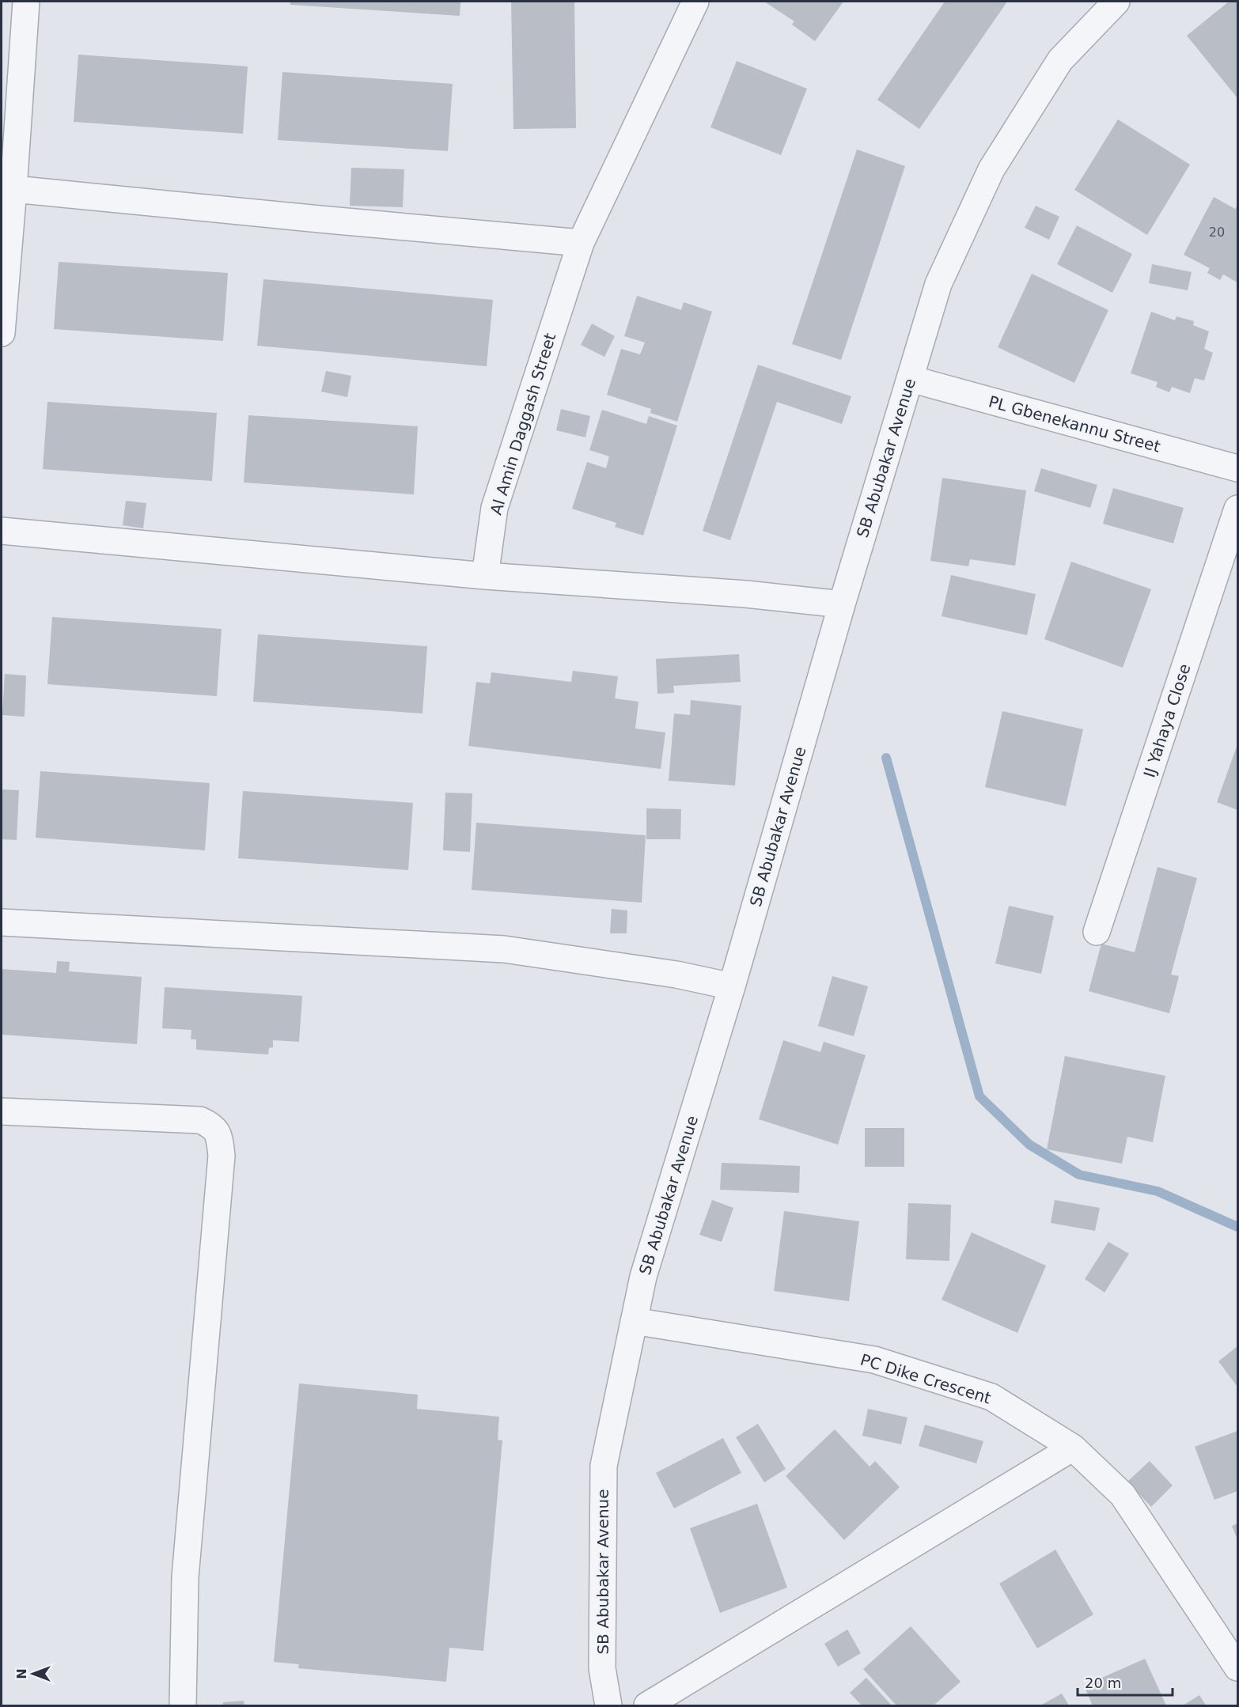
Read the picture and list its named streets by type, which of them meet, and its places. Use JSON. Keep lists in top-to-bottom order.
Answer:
{
  "streets": {
    "street": [
      "Al Amin Daggash Street",
      "PL Gbenekannu Street",
      "SB Abubakar Avenue",
      "IJ Yahaya Close",
      "PC Dike Crescent"
    ]
  },
  "crossings": [
    ["PL Gbenekannu Street", "SB Abubakar Avenue"],
    ["SB Abubakar Avenue", "PC Dike Crescent"]
  ],
  "house_numbers": ["20"],
  "scale_bar": "20 m",
  "north": "left"
}
